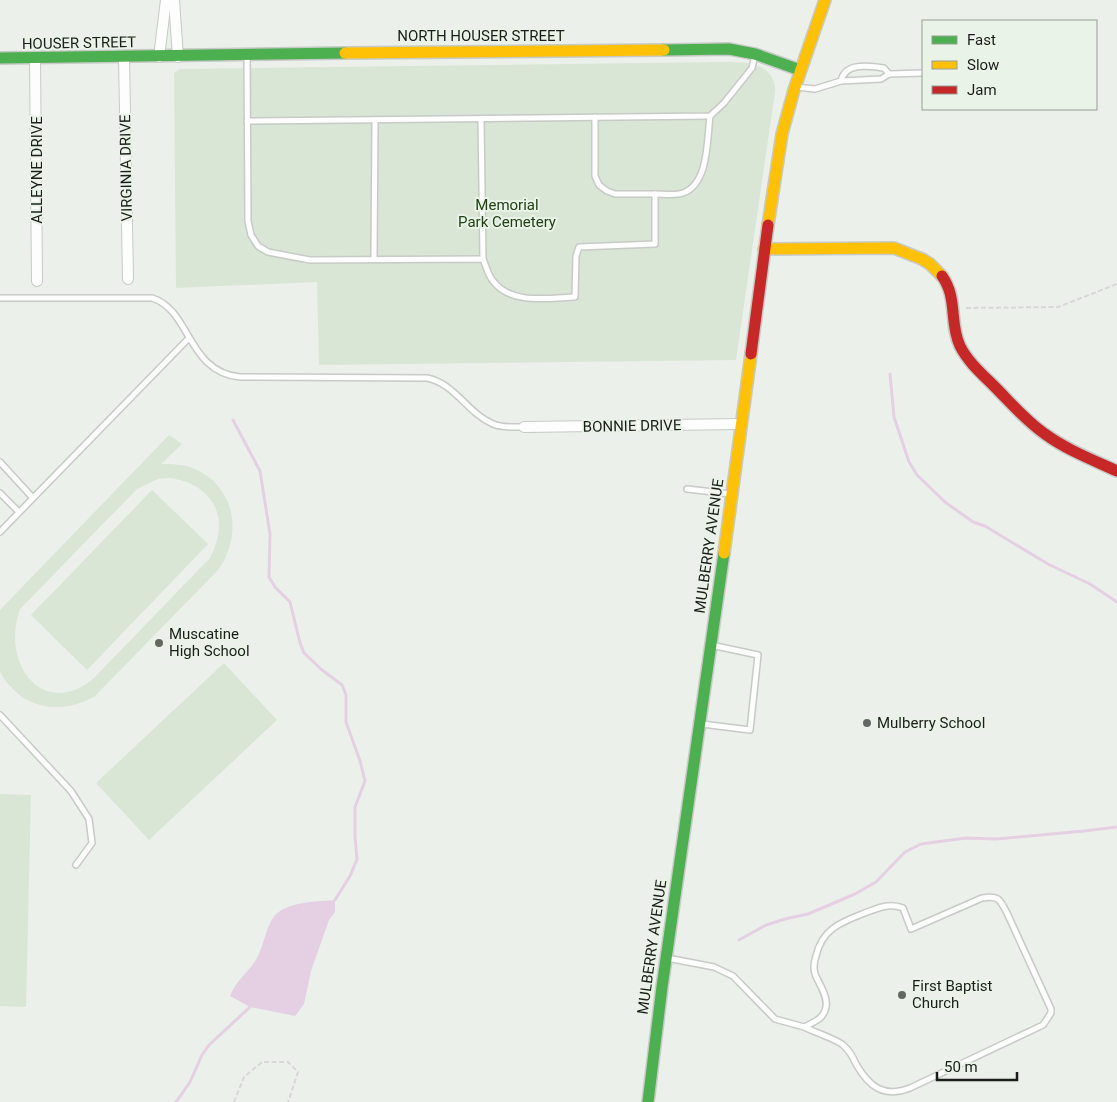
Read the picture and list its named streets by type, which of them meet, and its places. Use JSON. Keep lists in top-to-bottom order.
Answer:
{
  "streets": {
    "street": [
      "NORTH HOUSER STREET",
      "HOUSER STREET",
      "VIRGINIA DRIVE",
      "ALLEYNE DRIVE",
      "BONNIE DRIVE",
      "MULBERRY AVENUE"
    ]
  },
  "crossings": [
    ["NORTH HOUSER STREET", "HOUSER STREET"],
    ["NORTH HOUSER STREET", "MULBERRY AVENUE"],
    ["HOUSER STREET", "VIRGINIA DRIVE"],
    ["HOUSER STREET", "ALLEYNE DRIVE"],
    ["BONNIE DRIVE", "MULBERRY AVENUE"]
  ],
  "parks": ["Memorial Park Cemetery"],
  "places": ["Muscatine High School", "Mulberry School", "First Baptist Church"],
  "legend": ["Fast", "Slow", "Jam"],
  "scale_bar": "50 m"
}
